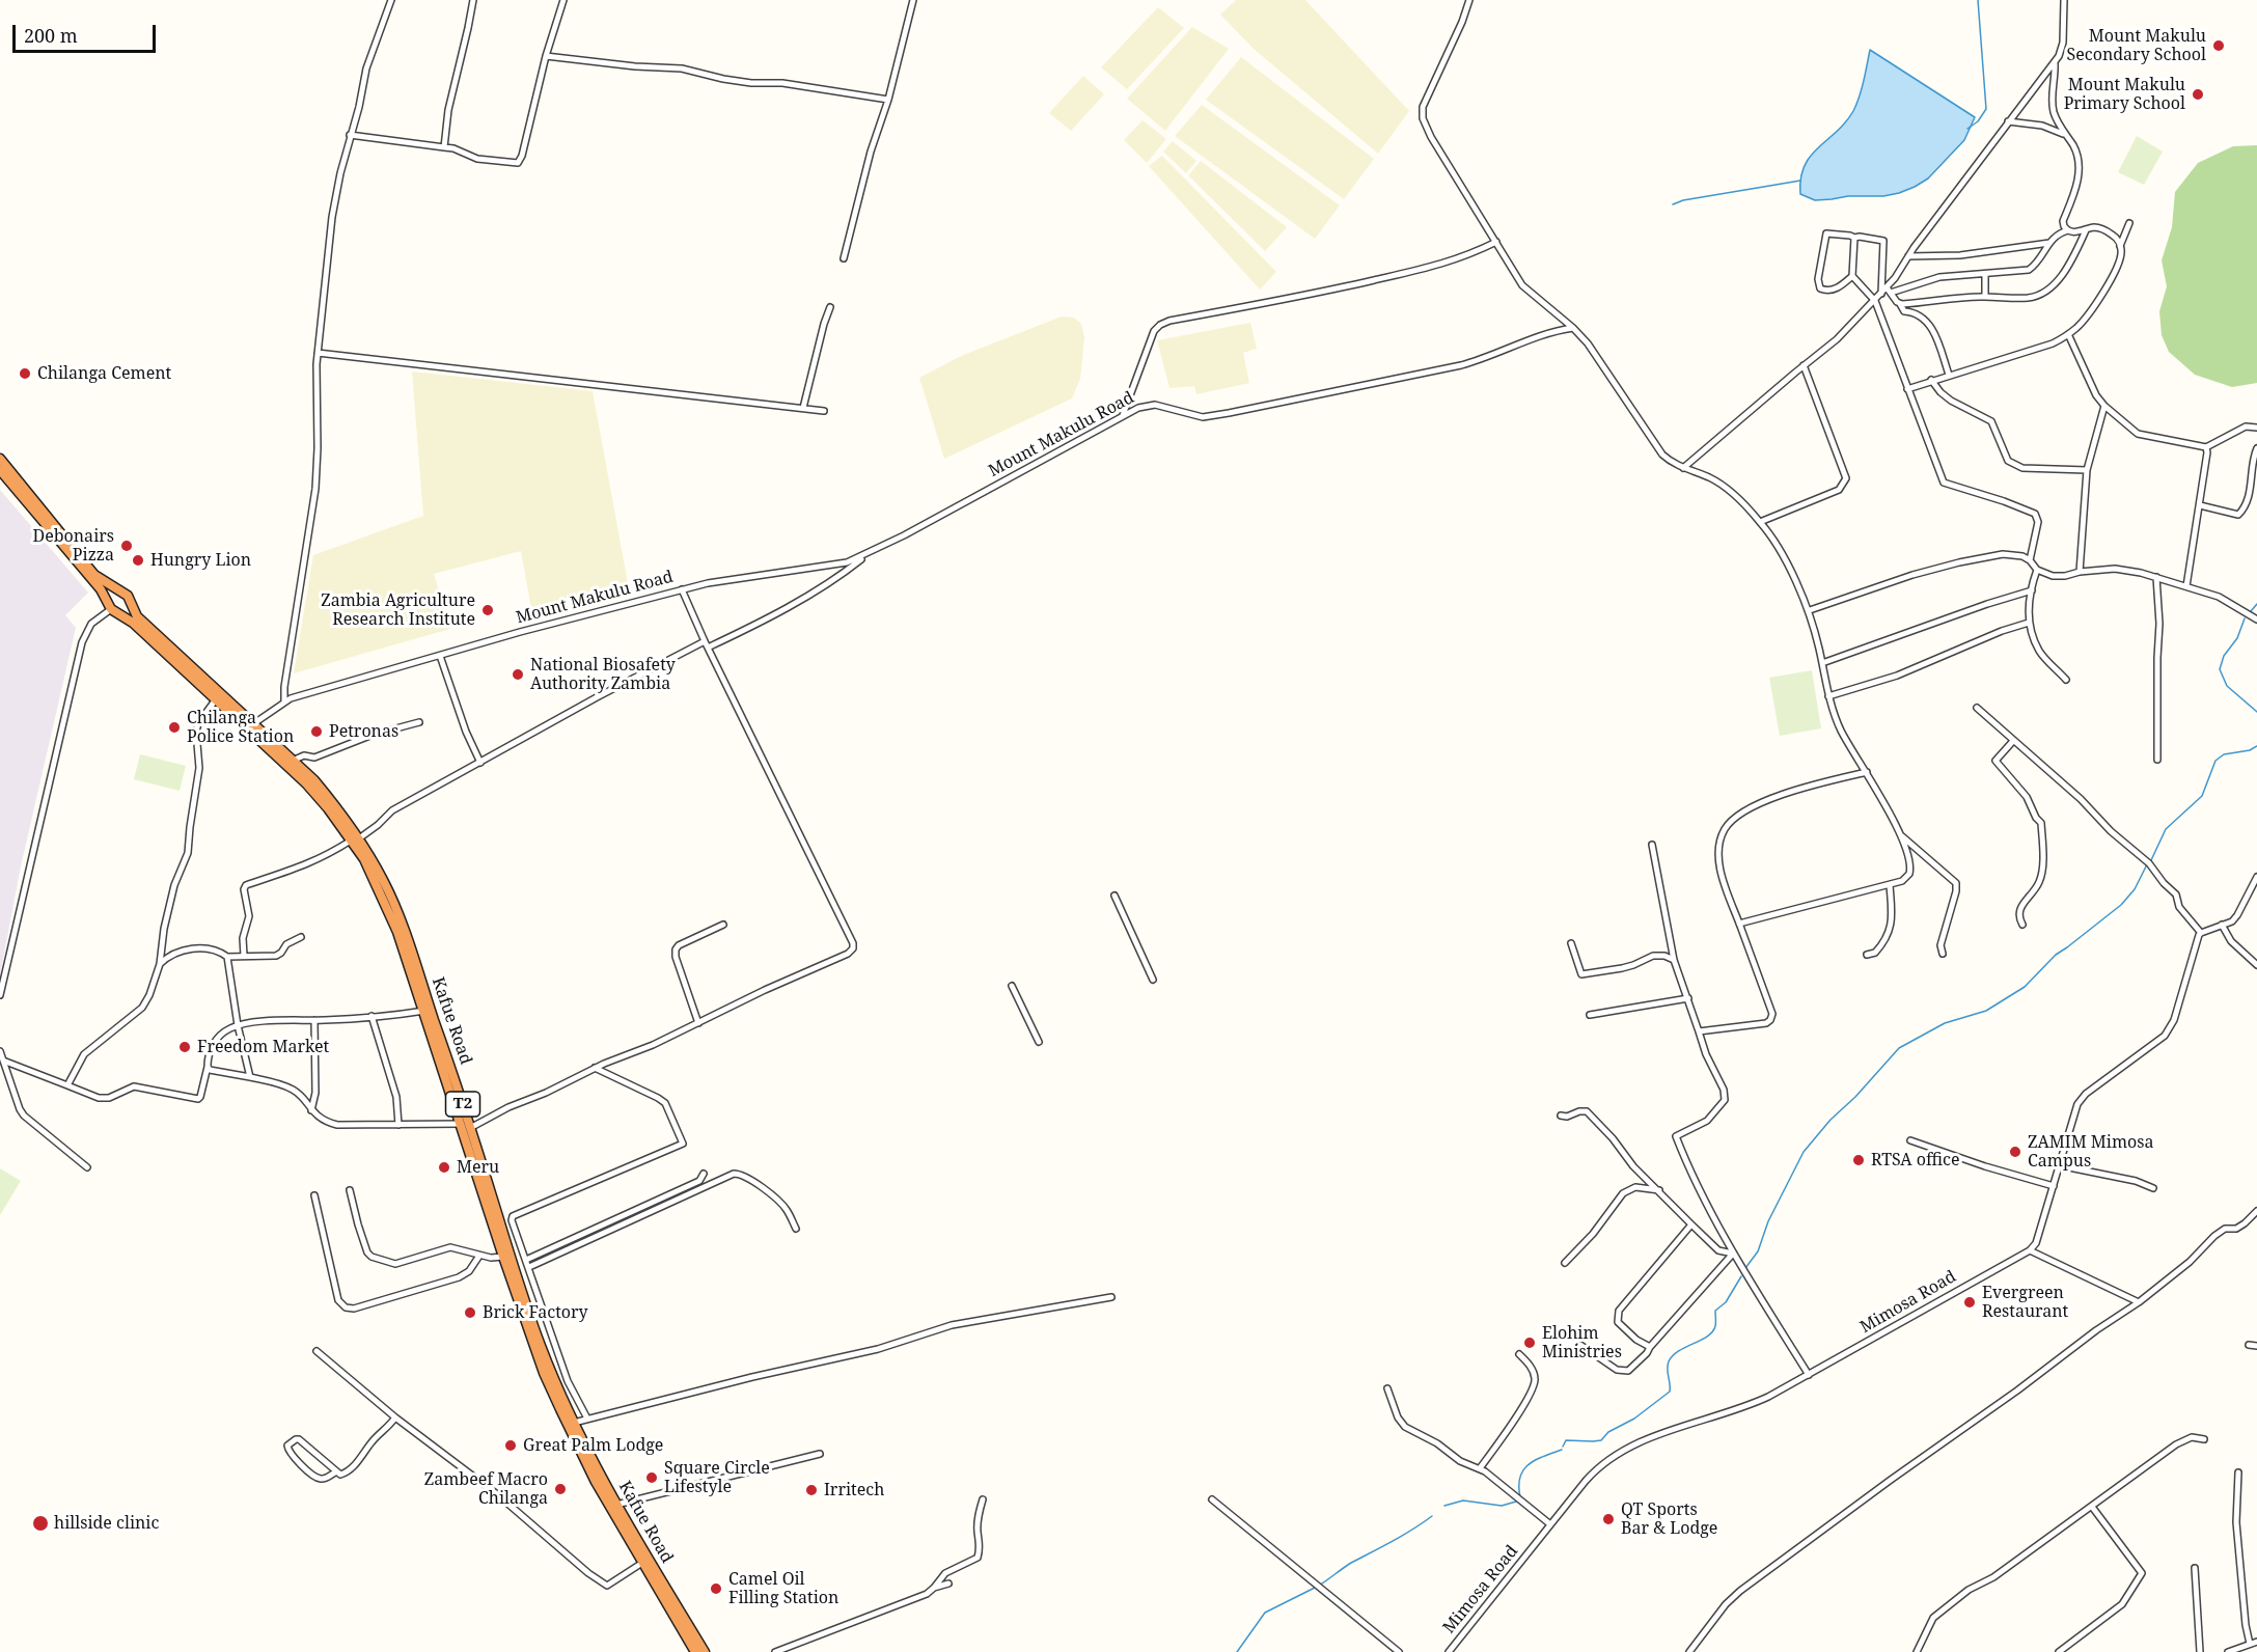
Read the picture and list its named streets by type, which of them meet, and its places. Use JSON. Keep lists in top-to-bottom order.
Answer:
{
  "streets": {
    "highway": ["Kafue Road", "T2"],
    "street": ["Mount Makulu Road", "Mimosa Road"]
  },
  "crossings": [
    ["Mount Makulu Road", "Kafue Road"]
  ],
  "places": [
    "Mount Makulu Secondary School",
    "Mount Makulu Primary School",
    "Chilanga Cement",
    "Debonairs Pizza",
    "Hungry Lion",
    "Zambia Agriculture Research Institute",
    "National Biosafety Authority Zambia",
    "Chilanga Police Station",
    "Petronas",
    "Freedom Market",
    "ZAMIM Mimosa Campus",
    "RTSA office",
    "Meru",
    "Evergreen Restaurant",
    "Brick Factory",
    "Elohim Ministries",
    "Great Palm Lodge",
    "Square Circle Lifestyle",
    "Zambeef Macro Chilanga",
    "Irritech",
    "QT Sports Bar & Lodge",
    "hillside clinic",
    "Camel Oil Filling Station"
  ],
  "scale_bar": "200 m"
}
